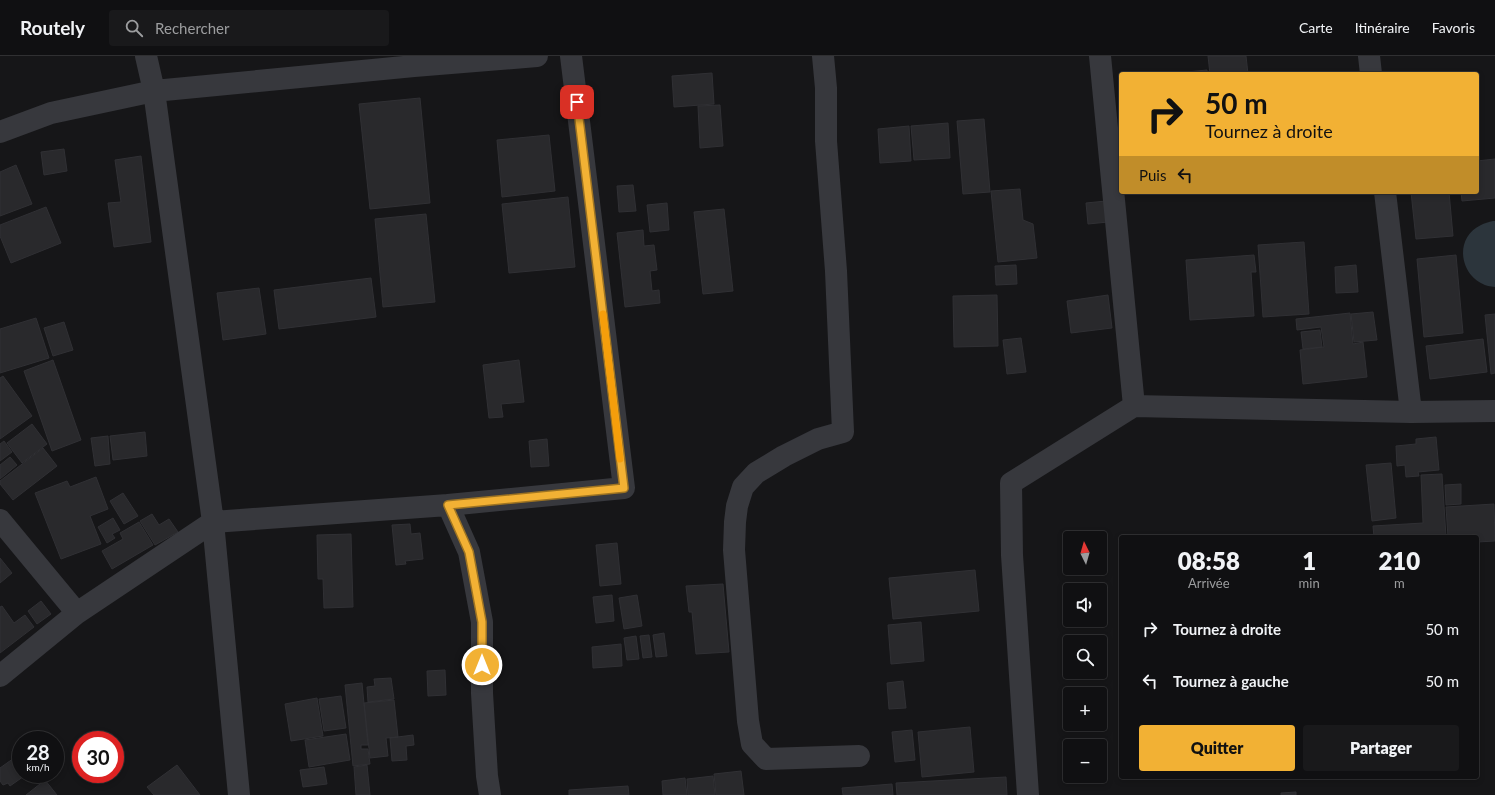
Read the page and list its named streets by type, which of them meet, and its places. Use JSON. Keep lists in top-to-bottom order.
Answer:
{
  "north": "top",
  "page": {
    "header": "Routely",
    "search": "Rechercher",
    "nav": ["Carte", "Itinéraire", "Favoris"],
    "turn": ["50 m", "Tournez à droite"],
    "then": "Puis",
    "map_buttons": ["+", "−"],
    "eta": [
      "08:58",
      "Arrivée",
      "1",
      "min",
      "210",
      "m"
    ],
    "list": [
      {
        "name": "Tournez à droite",
        "value": "50 m"
      },
      {
        "name": "Tournez à gauche",
        "value": "50 m"
      }
    ],
    "buttons": ["Quitter", "Partager"],
    "speed": "28 km/h",
    "limit": "30"
  }
}
